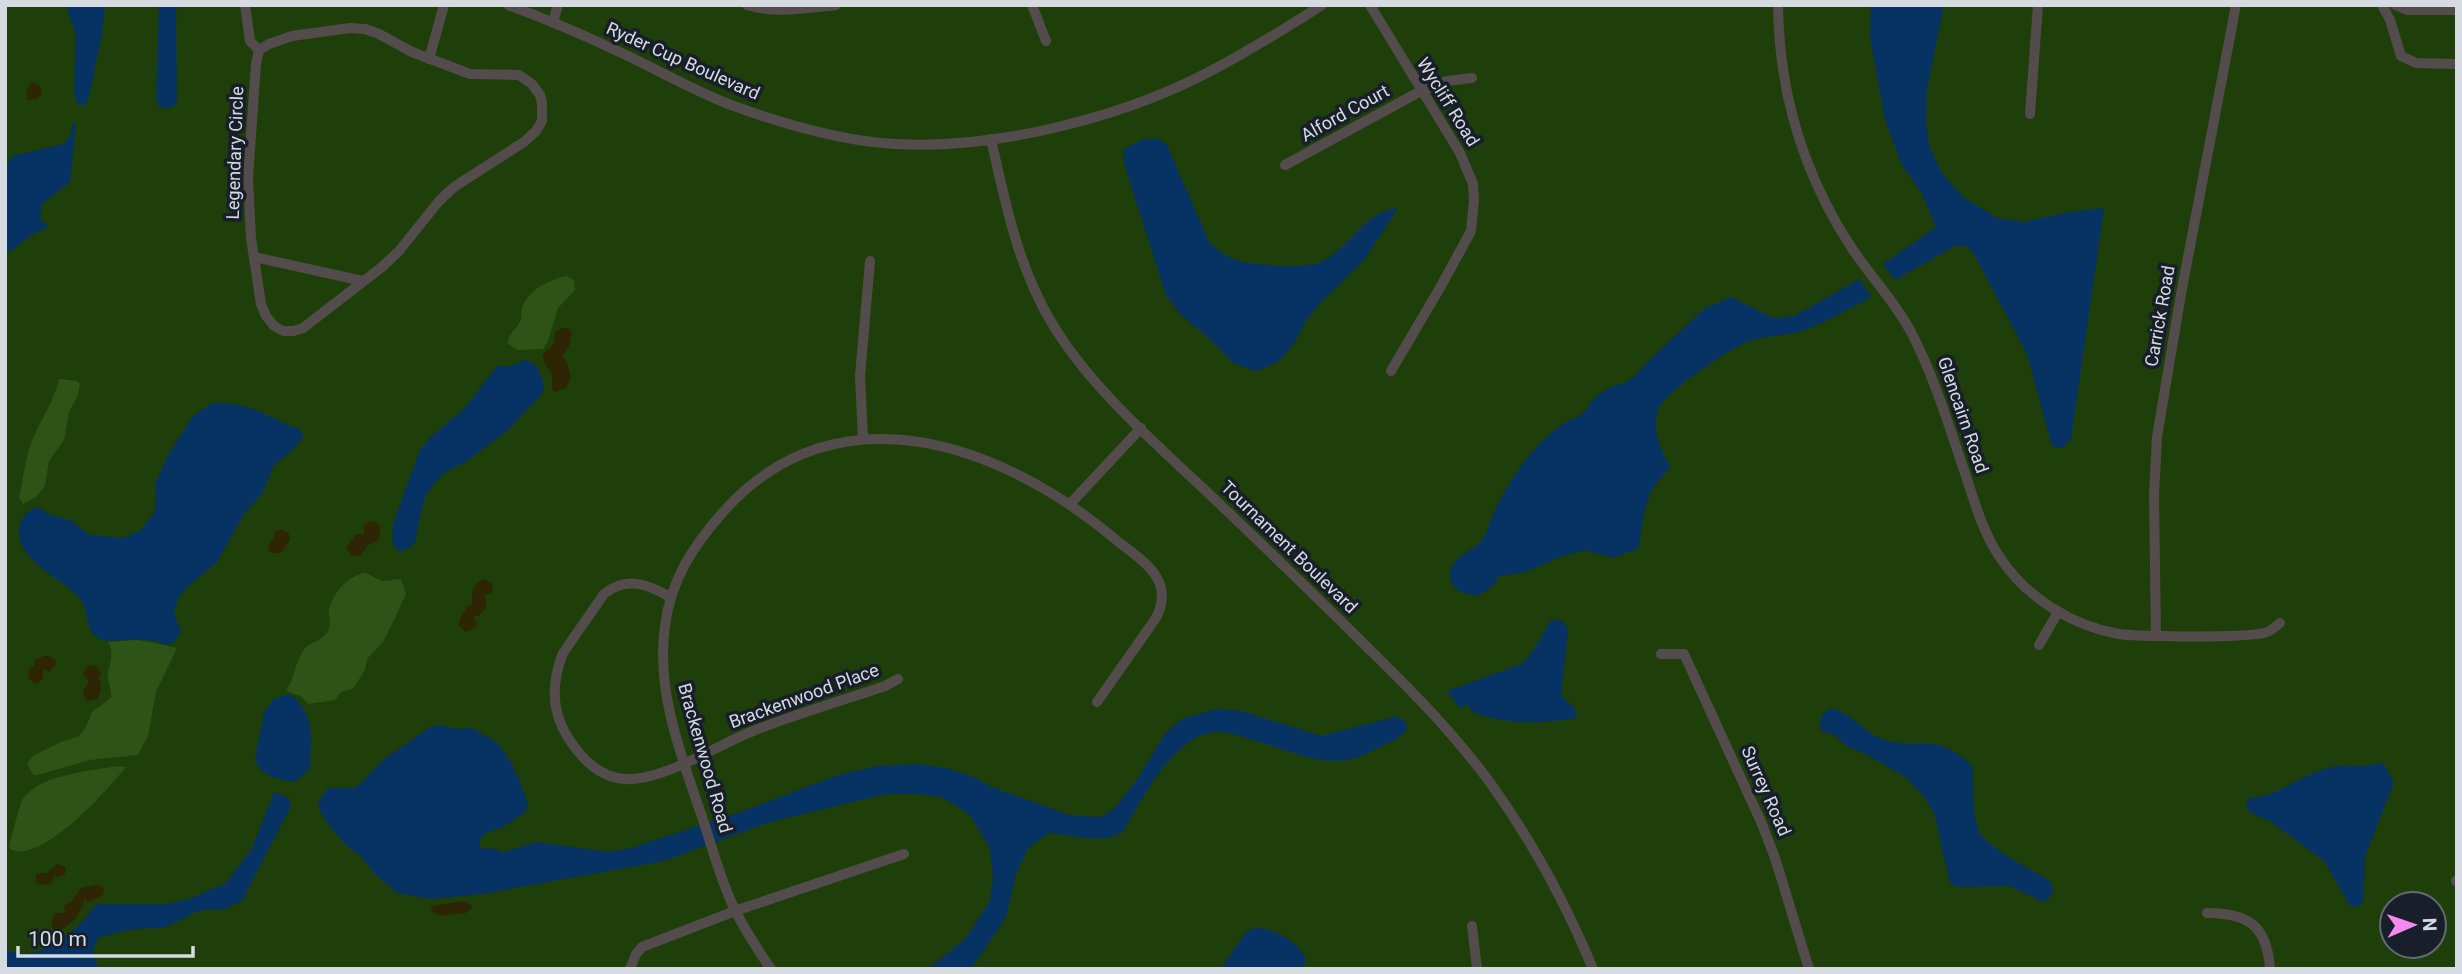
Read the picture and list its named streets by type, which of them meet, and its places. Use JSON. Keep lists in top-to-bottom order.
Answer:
{
  "streets": {
    "street": [
      "Ryder Cup Boulevard",
      "Wycliff Road",
      "Alford Court",
      "Legendary Circle",
      "Carrick Road",
      "Glencairn Road",
      "Tournament Boulevard",
      "Brackenwood Place",
      "Brackenwood Road",
      "Surrey Road"
    ]
  },
  "crossings": [
    ["Ryder Cup Boulevard", "Tournament Boulevard"],
    ["Wycliff Road", "Alford Court"],
    ["Carrick Road", "Glencairn Road"],
    ["Brackenwood Place", "Brackenwood Road"]
  ],
  "scale_bar": "100 m",
  "north": "right"
}
